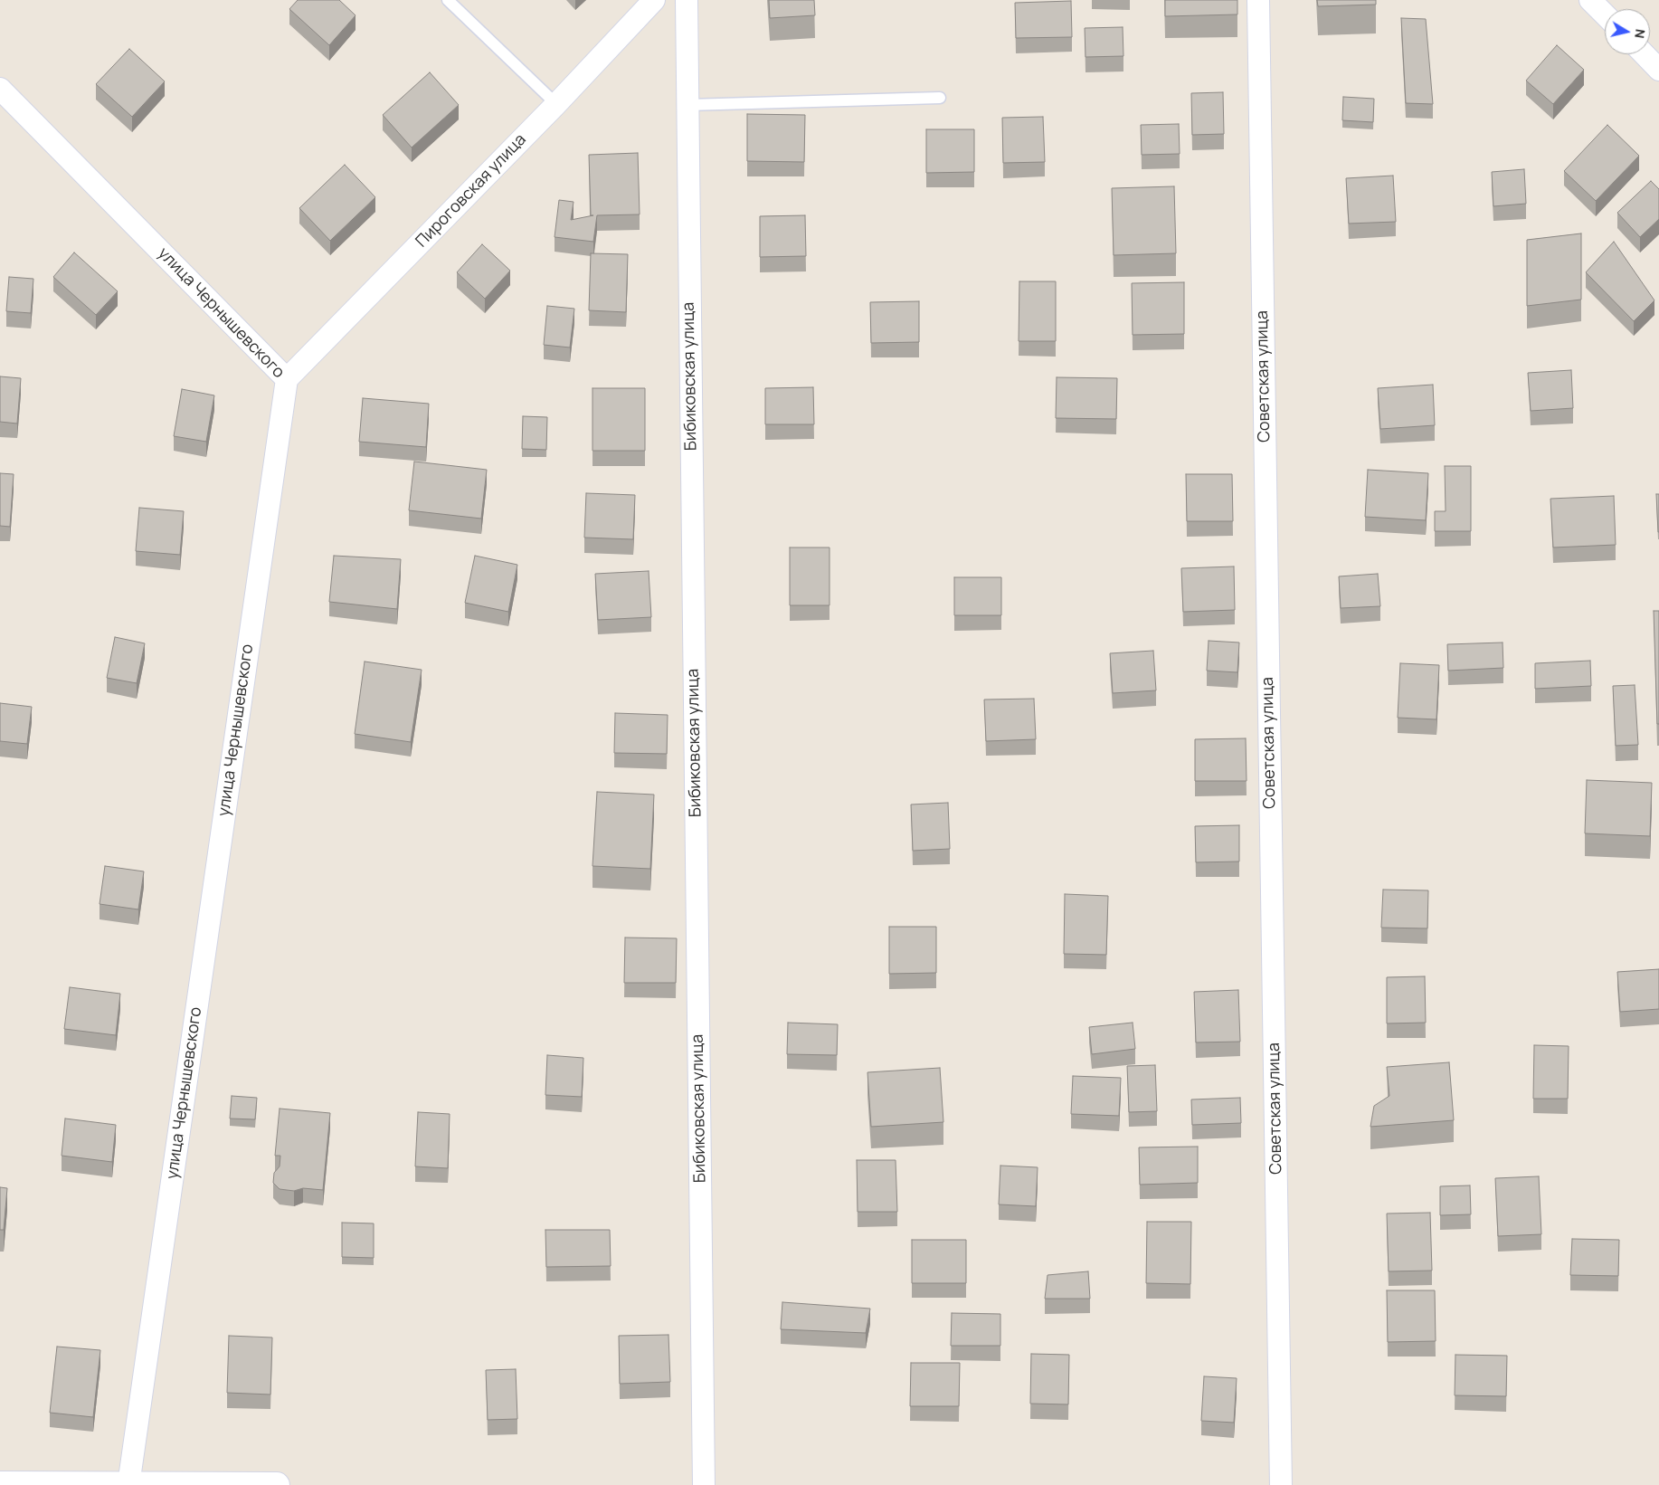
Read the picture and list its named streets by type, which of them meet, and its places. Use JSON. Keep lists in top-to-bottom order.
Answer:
{
  "streets": {
    "street": [
      "Пироговская улица",
      "улица Чернышевского",
      "Бибиковская улица",
      "Советская улица"
    ]
  },
  "crossings": [
    ["Пироговская улица", "улица Чернышевского"]
  ],
  "north": "right"
}
